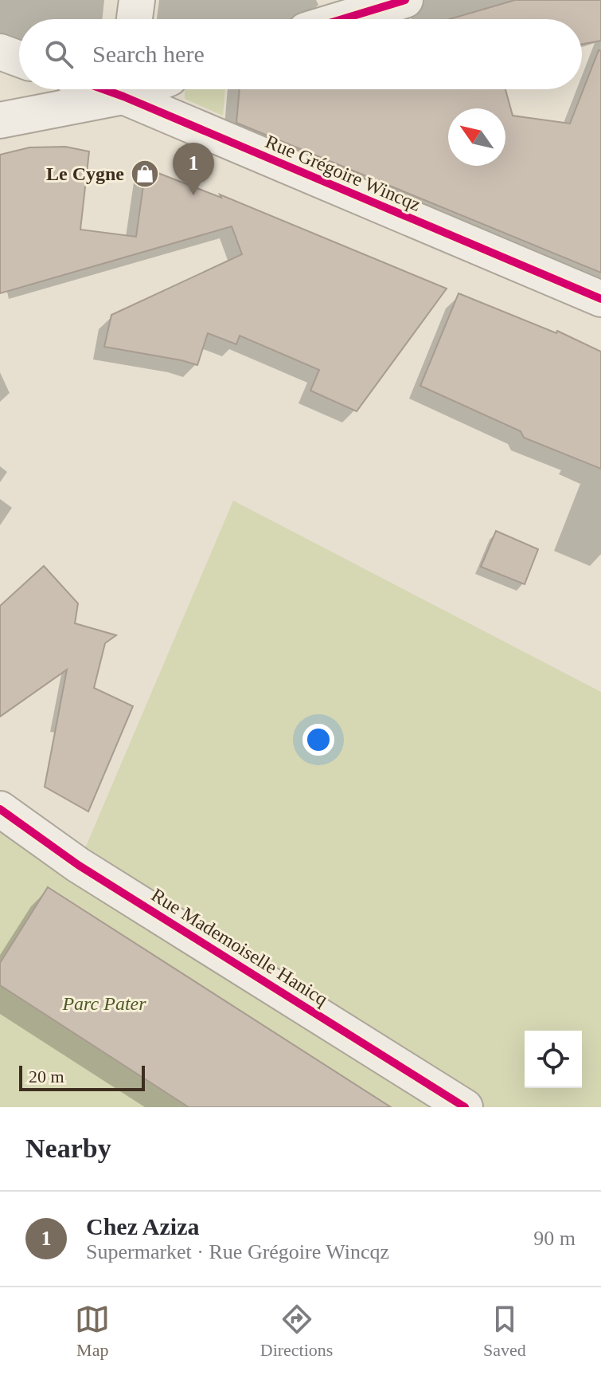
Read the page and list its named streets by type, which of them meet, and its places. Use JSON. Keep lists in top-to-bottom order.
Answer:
{
  "streets": {
    "street": ["Rue Grégoire Wincqz", "Rue Mademoiselle Hanicq"]
  },
  "parks": ["Parc Pater"],
  "places": {
    "shop": ["Le Cygne"]
  },
  "scale_bar": "20 m",
  "north": "top left",
  "page": {
    "search": "Search here",
    "pins": "1",
    "scale": "20 m",
    "heading": "Nearby",
    "list": [
      {
        "mark": "1",
        "name": "Chez Aziza",
        "note": "Supermarket · Rue Grégoire Wincqz",
        "value": "90 m"
      }
    ],
    "nav": ["Map", "Directions", "Saved"]
  }
}
